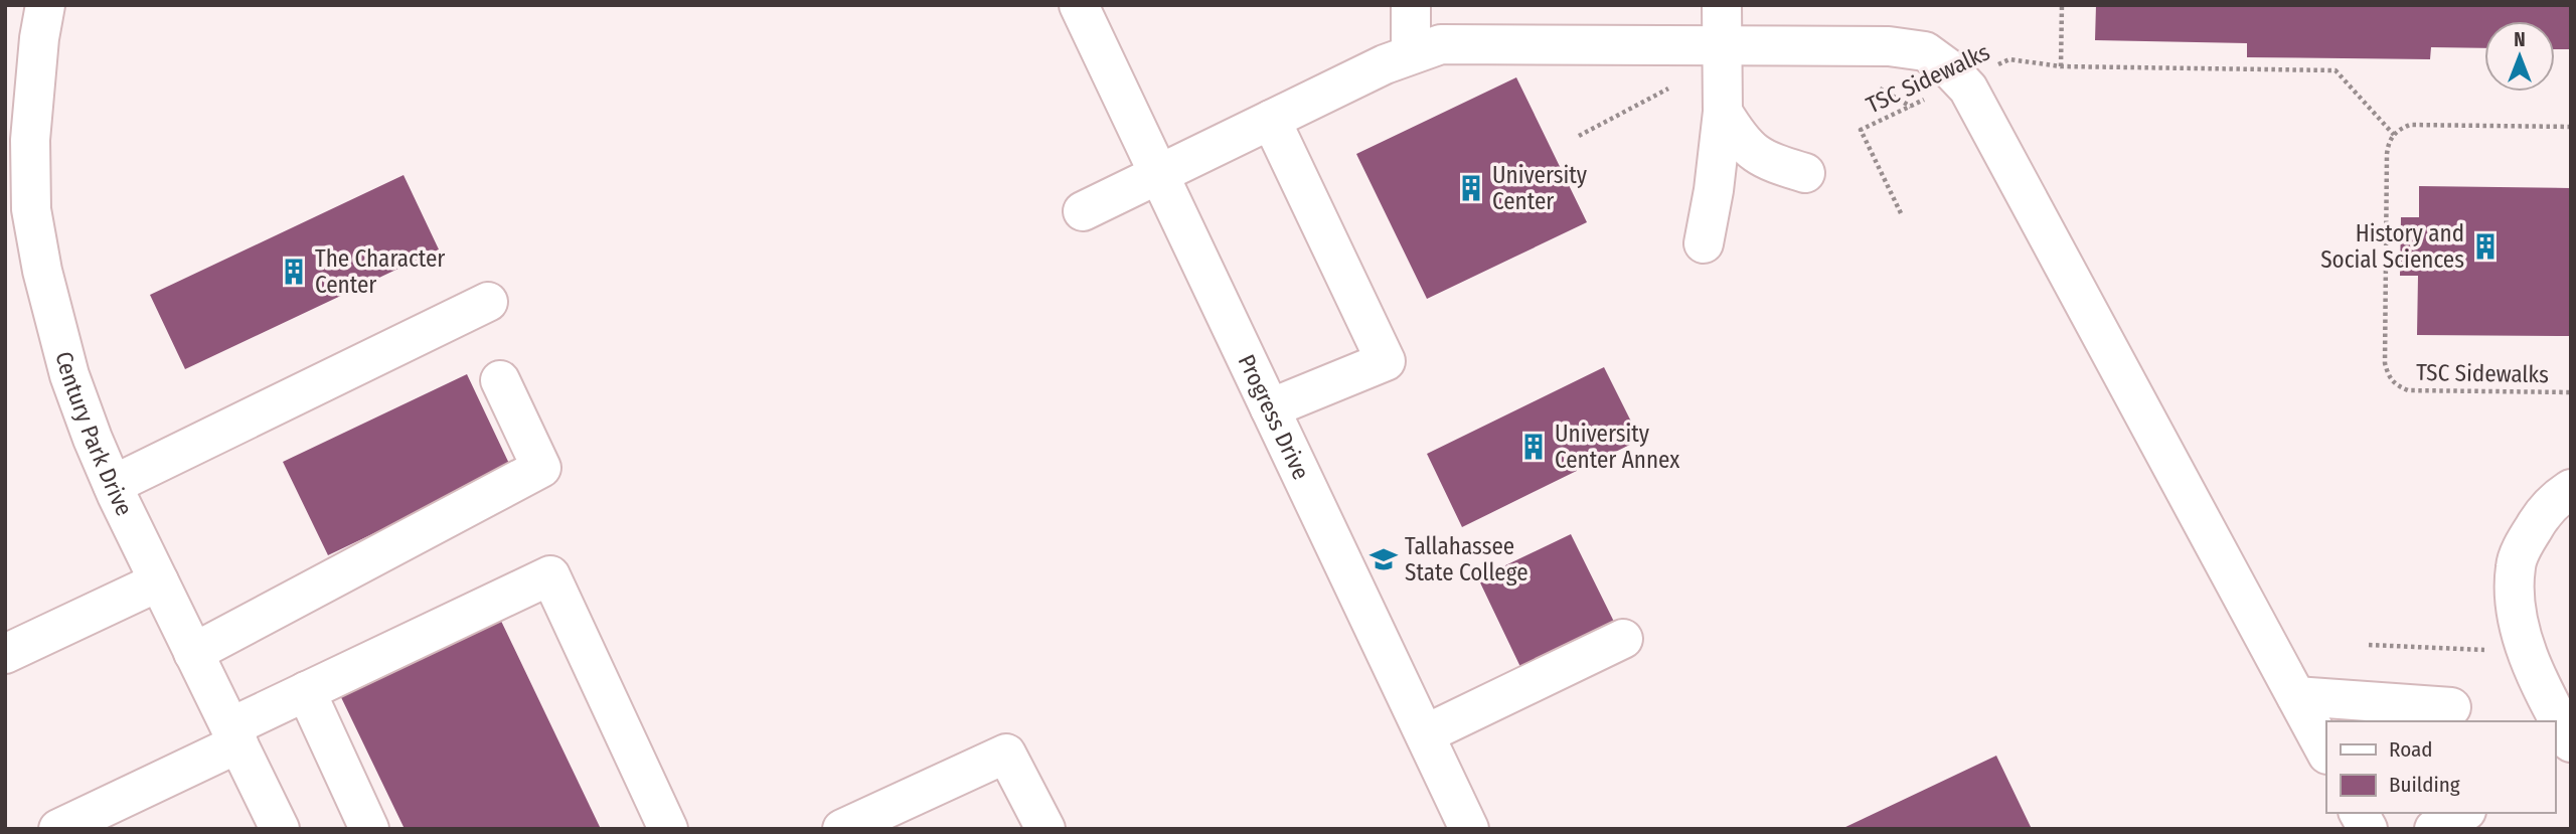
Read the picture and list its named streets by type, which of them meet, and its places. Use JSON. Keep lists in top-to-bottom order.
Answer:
{
  "streets": {
    "street": ["Progress Drive", "Century Park Drive"],
    "path": ["TSC Sidewalks"]
  },
  "places": {
    "building": [
      "University Center",
      "History and Social Sciences",
      "The Character Center",
      "University Center Annex"
    ],
    "school or university": ["Tallahassee State College"]
  },
  "legend": ["Road", "Building"],
  "north": "top"
}
